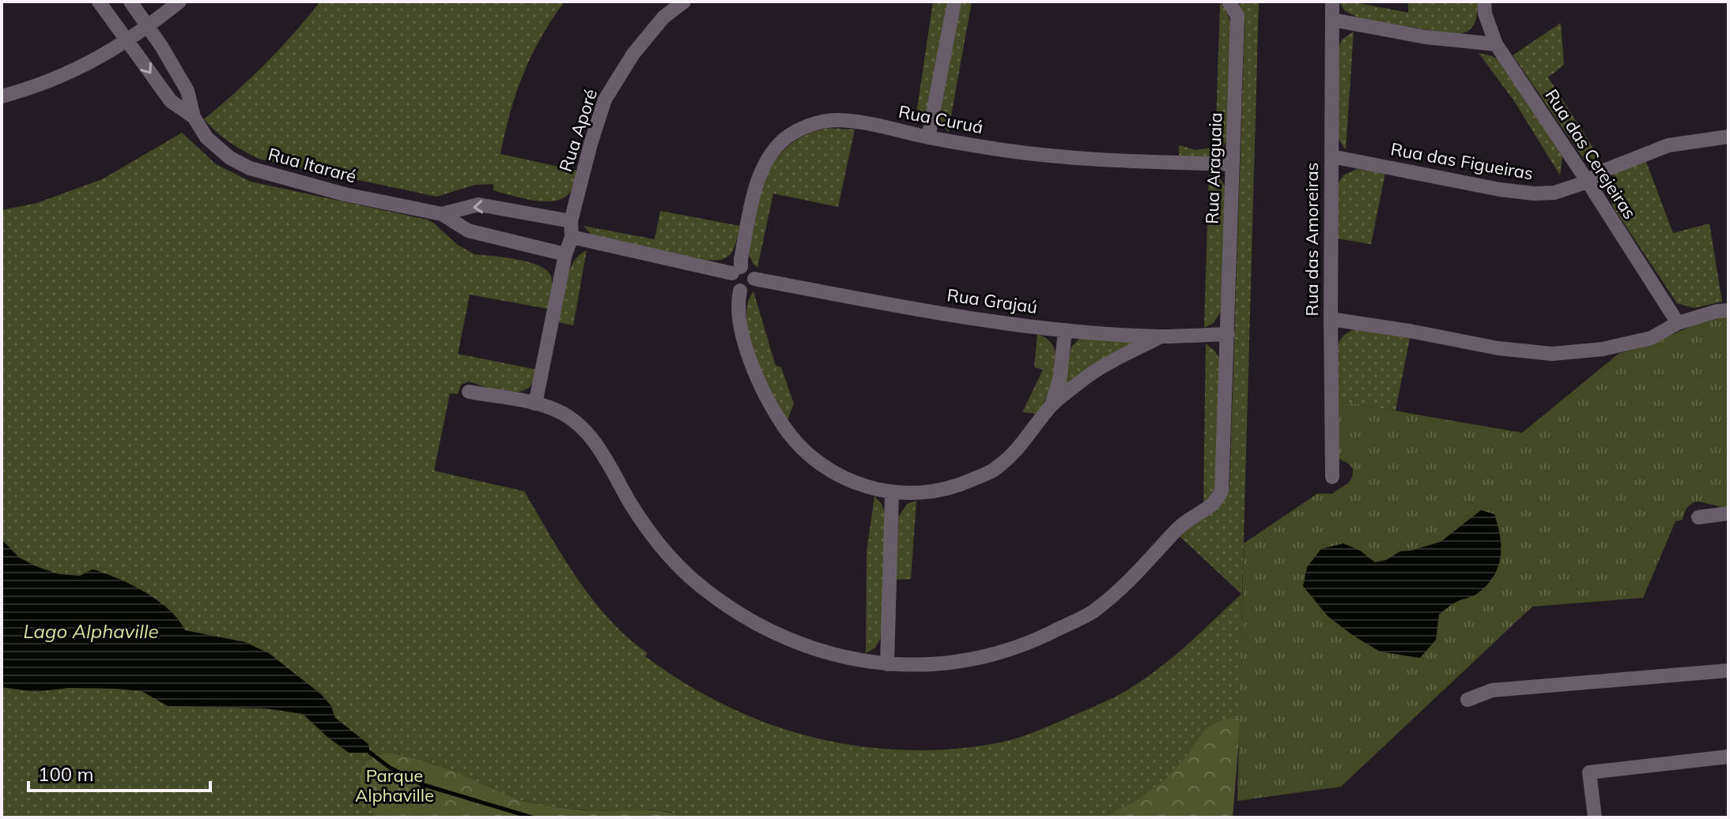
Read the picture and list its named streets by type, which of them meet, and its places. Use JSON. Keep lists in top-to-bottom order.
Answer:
{
  "streets": {
    "street": [
      "Rua Curuá",
      "Rua Aporé",
      "Rua das Cerejeiras",
      "Rua das Figueiras",
      "Rua Itararé",
      "Rua Araguaia",
      "Rua das Amoreiras",
      "Rua Grajaú"
    ]
  },
  "crossings": [
    ["Rua Curuá", "Rua Araguaia"],
    ["Rua Curuá", "Rua Grajaú"],
    ["Rua das Cerejeiras", "Rua das Figueiras"],
    ["Rua das Figueiras", "Rua das Amoreiras"],
    ["Rua Araguaia", "Rua Grajaú"]
  ],
  "water": ["Lago Alphaville"],
  "parks": ["Parque Alphaville"],
  "scale_bar": "100 m"
}
